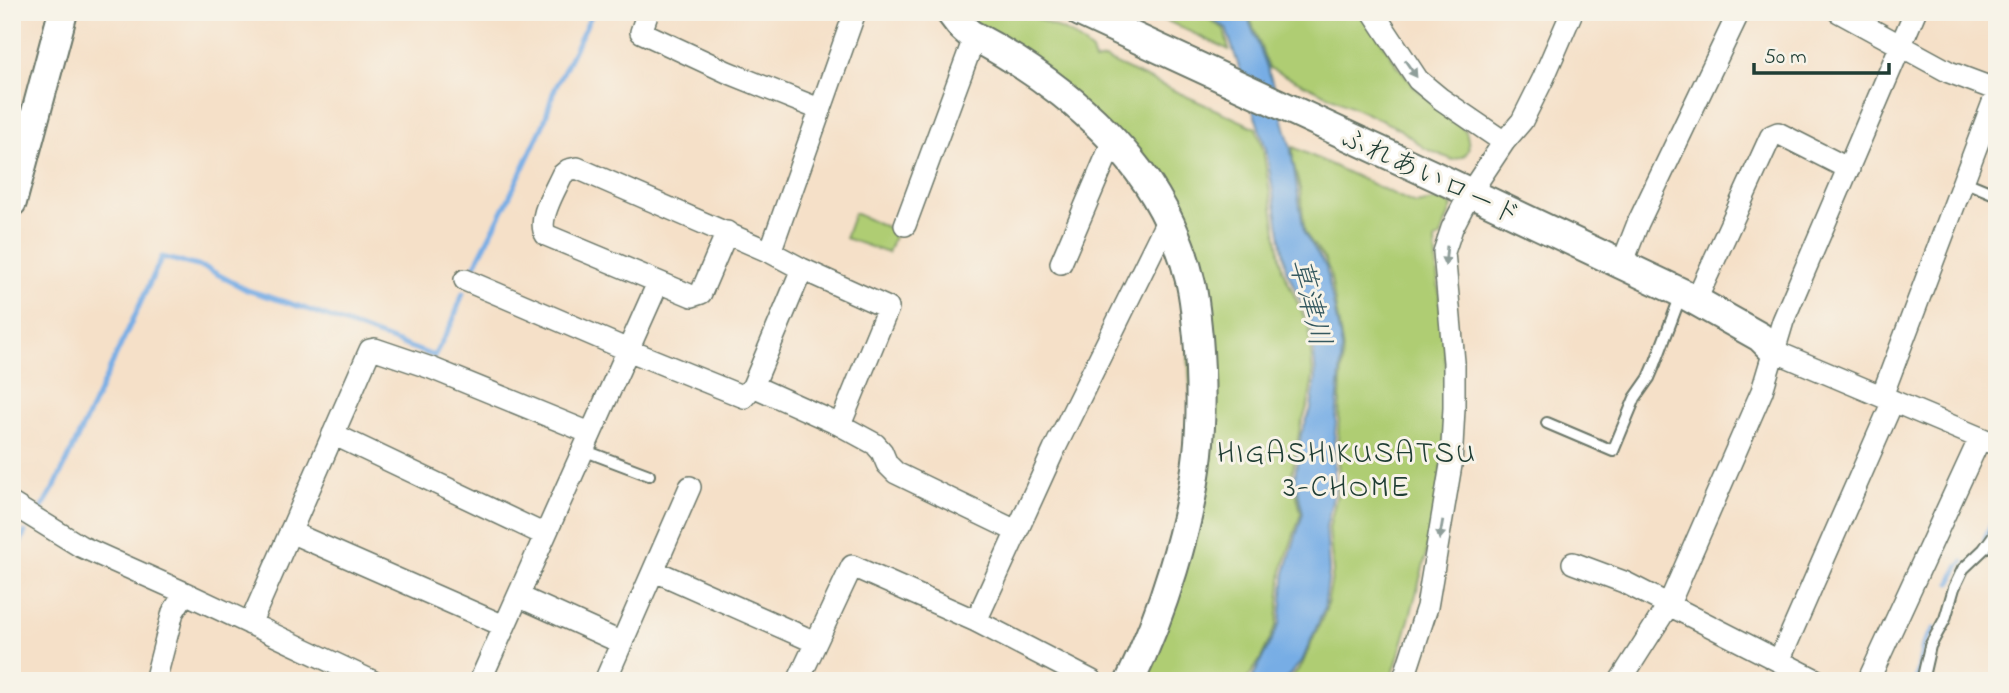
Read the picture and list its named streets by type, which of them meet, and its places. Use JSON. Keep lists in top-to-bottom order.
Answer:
{
  "streets": {
    "street": ["ふれあいロード"]
  },
  "districts": ["HIGASHIKUSATSU 3-CHOME"],
  "water": ["草津川"],
  "scale_bar": "50 m"
}
